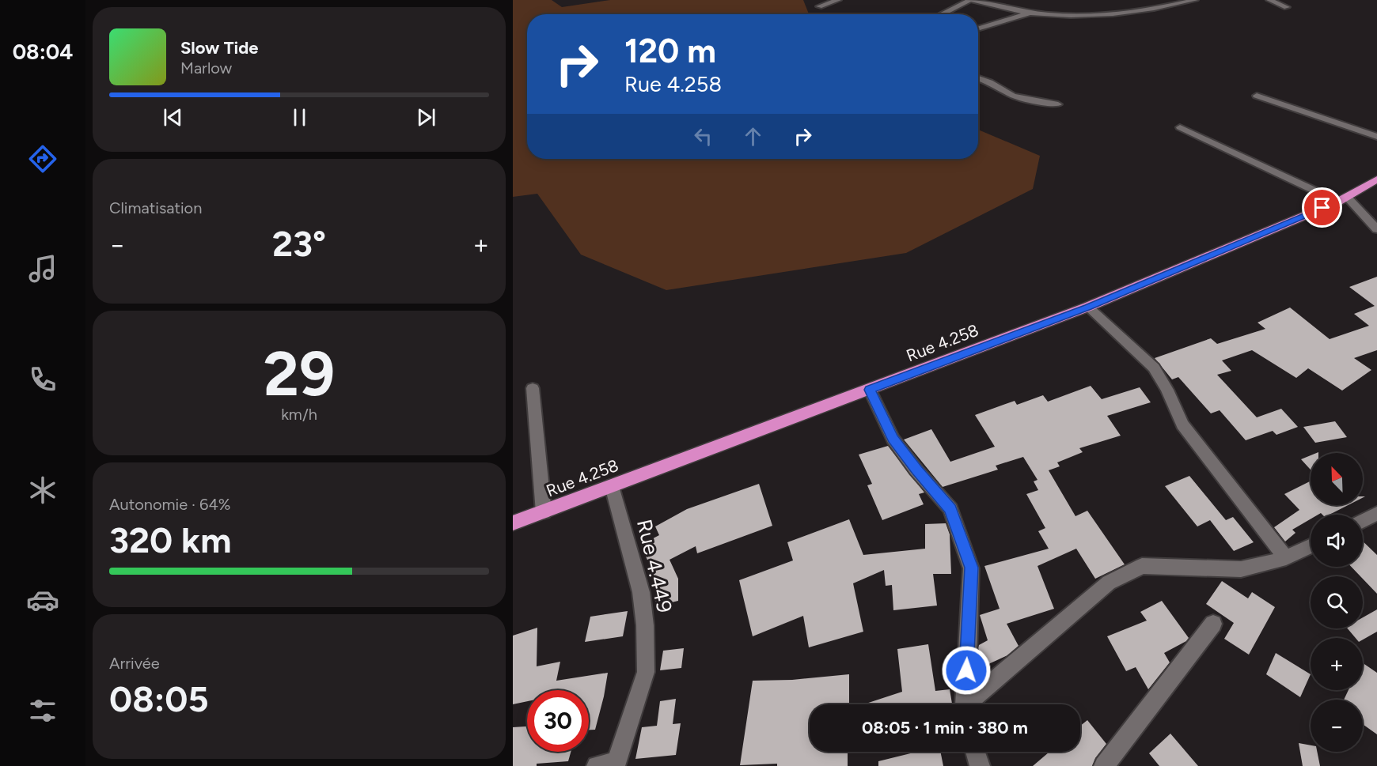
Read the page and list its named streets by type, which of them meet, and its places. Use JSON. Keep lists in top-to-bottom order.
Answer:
{
  "streets": {
    "highway": ["Rue 4.258"],
    "street": ["Rue 4.449"]
  },
  "crossings": [
    ["Rue 4.258", "Rue 4.449"]
  ],
  "north": "top left",
  "page": {
    "tabs": "08:04",
    "turn": ["120 m", "Rue 4.258"],
    "song": ["Slow Tide", "Marlow"],
    "tile": [
      "Climatisation",
      ["29", "km/h"],
      ["Autonomie · 64%", "320 km"],
      ["Arrivée", "08:05"]
    ],
    "heat": ["−", "23°", "+"],
    "map_buttons": ["+", "−"],
    "limit": "30",
    "trip": "08:05 · 1 min · 380 m"
  }
}
